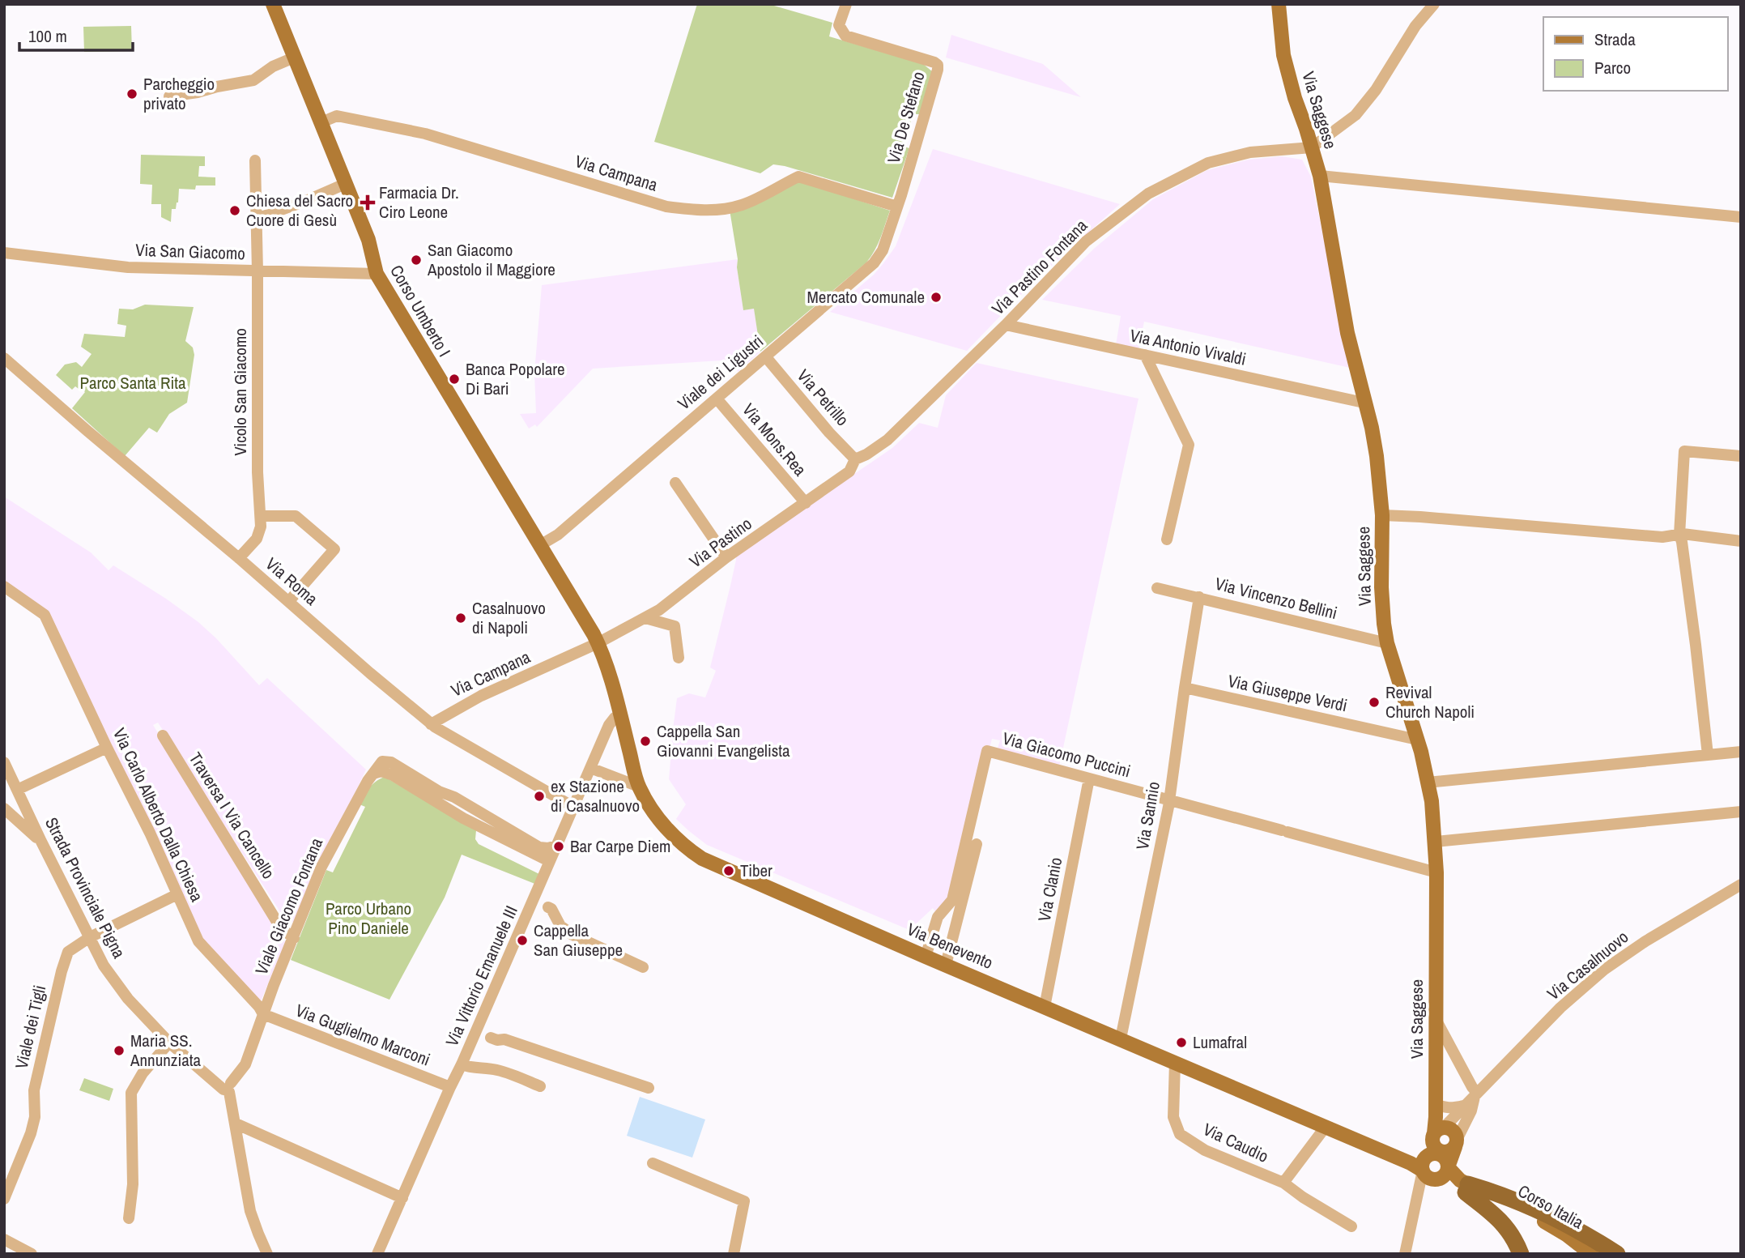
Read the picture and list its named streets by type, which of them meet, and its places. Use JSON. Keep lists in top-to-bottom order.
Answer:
{
  "streets": {
    "main road": [
      "Via Saggese",
      "Corso Umberto I",
      "Via Benevento",
      "Corso Italia"
    ],
    "street": [
      "Via De Stefano",
      "Via Campana",
      "Via San Giacomo",
      "Via Pastino Fontana",
      "Via Antonio Vivaldi",
      "Viale dei Ligustri",
      "Vicolo San Giacomo",
      "Via Petrillo",
      "Via Mons.Rea",
      "Via Pastino",
      "Via Roma",
      "Via Vincenzo Bellini",
      "Via Giuseppe Verdi",
      "Via Giacomo Puccini",
      "Via Carlo Alberto Dalla Chiesa",
      "Traversa I Via Cancello",
      "Via Sannio",
      "Strada Provinciale Pigna",
      "Via Clanio",
      "Viale Giacomo Fontana",
      "Via Casalnuovo",
      "Via Vittorio Emanuele III",
      "Viale dei Tigli",
      "Via Guglielmo Marconi",
      "Via Caudio"
    ]
  },
  "crossings": [
    ["Via Saggese", "Via Pastino Fontana"],
    ["Via Saggese", "Via Antonio Vivaldi"],
    ["Via Saggese", "Via Vincenzo Bellini"],
    ["Via Saggese", "Via Giuseppe Verdi"],
    ["Via Saggese", "Via Giacomo Puccini"],
    ["Via Saggese", "Via Casalnuovo"],
    ["Via De Stefano", "Via Campana"],
    ["Via De Stefano", "Viale dei Ligustri"],
    ["Via Campana", "Corso Umberto I"],
    ["Via Campana", "Viale dei Ligustri"],
    ["Via Campana", "Via Pastino"],
    ["Via Campana", "Via Roma"],
    ["Via Campana", "Via Benevento"],
    ["Via San Giacomo", "Corso Umberto I"],
    ["Via San Giacomo", "Vicolo San Giacomo"],
    ["Via Pastino Fontana", "Via Antonio Vivaldi"],
    ["Via Pastino Fontana", "Via Petrillo"],
    ["Via Pastino Fontana", "Via Pastino"],
    ["Corso Umberto I", "Viale dei Ligustri"],
    ["Corso Umberto I", "Via Pastino"],
    ["Corso Umberto I", "Via Benevento"],
    ["Viale dei Ligustri", "Via Petrillo"],
    ["Viale dei Ligustri", "Via Mons.Rea"],
    ["Vicolo San Giacomo", "Via Roma"],
    ["Via Petrillo", "Via Pastino"],
    ["Via Mons.Rea", "Via Pastino"],
    ["Via Pastino", "Via Benevento"],
    ["Via Roma", "Via Vittorio Emanuele III"],
    ["Via Vincenzo Bellini", "Via Sannio"],
    ["Via Giuseppe Verdi", "Via Sannio"],
    ["Via Giacomo Puccini", "Via Sannio"],
    ["Via Giacomo Puccini", "Via Clanio"],
    ["Via Giacomo Puccini", "Via Benevento"],
    ["Via Carlo Alberto Dalla Chiesa", "Viale Giacomo Fontana"],
    ["Via Carlo Alberto Dalla Chiesa", "Viale dei Tigli"],
    ["Via Carlo Alberto Dalla Chiesa", "Via Guglielmo Marconi"],
    ["Traversa I Via Cancello", "Viale Giacomo Fontana"],
    ["Via Sannio", "Via Benevento"],
    ["Strada Provinciale Pigna", "Viale Giacomo Fontana"],
    ["Strada Provinciale Pigna", "Viale dei Tigli"],
    ["Via Clanio", "Via Benevento"],
    ["Viale Giacomo Fontana", "Via Guglielmo Marconi"],
    ["Via Benevento", "Via Vittorio Emanuele III"],
    ["Via Benevento", "Via Caudio"],
    ["Via Benevento", "Corso Italia"],
    ["Via Vittorio Emanuele III", "Via Guglielmo Marconi"]
  ],
  "parks": ["Parco Santa Rita", "Parco Urbano Pino Daniele"],
  "places": {
    "other": [
      "Parcheggio privato",
      "Chiesa del Sacro Cuore di Gesù",
      "San Giacomo Apostolo il Maggiore",
      "Mercato Comunale",
      "Banca Popolare Di Bari",
      "Casalnuovo di Napoli",
      "Revival Church Napoli",
      "Cappella San Giovanni Evangelista",
      "ex Stazione di Casalnuovo",
      "Bar Carpe Diem",
      "Tiber",
      "Cappella San Giuseppe",
      "Lumafral",
      "Maria SS. Annunziata"
    ],
    "health": ["Farmacia Dr. Ciro Leone"]
  },
  "legend": ["Strada", "Parco"],
  "scale_bar": "100 m"
}
